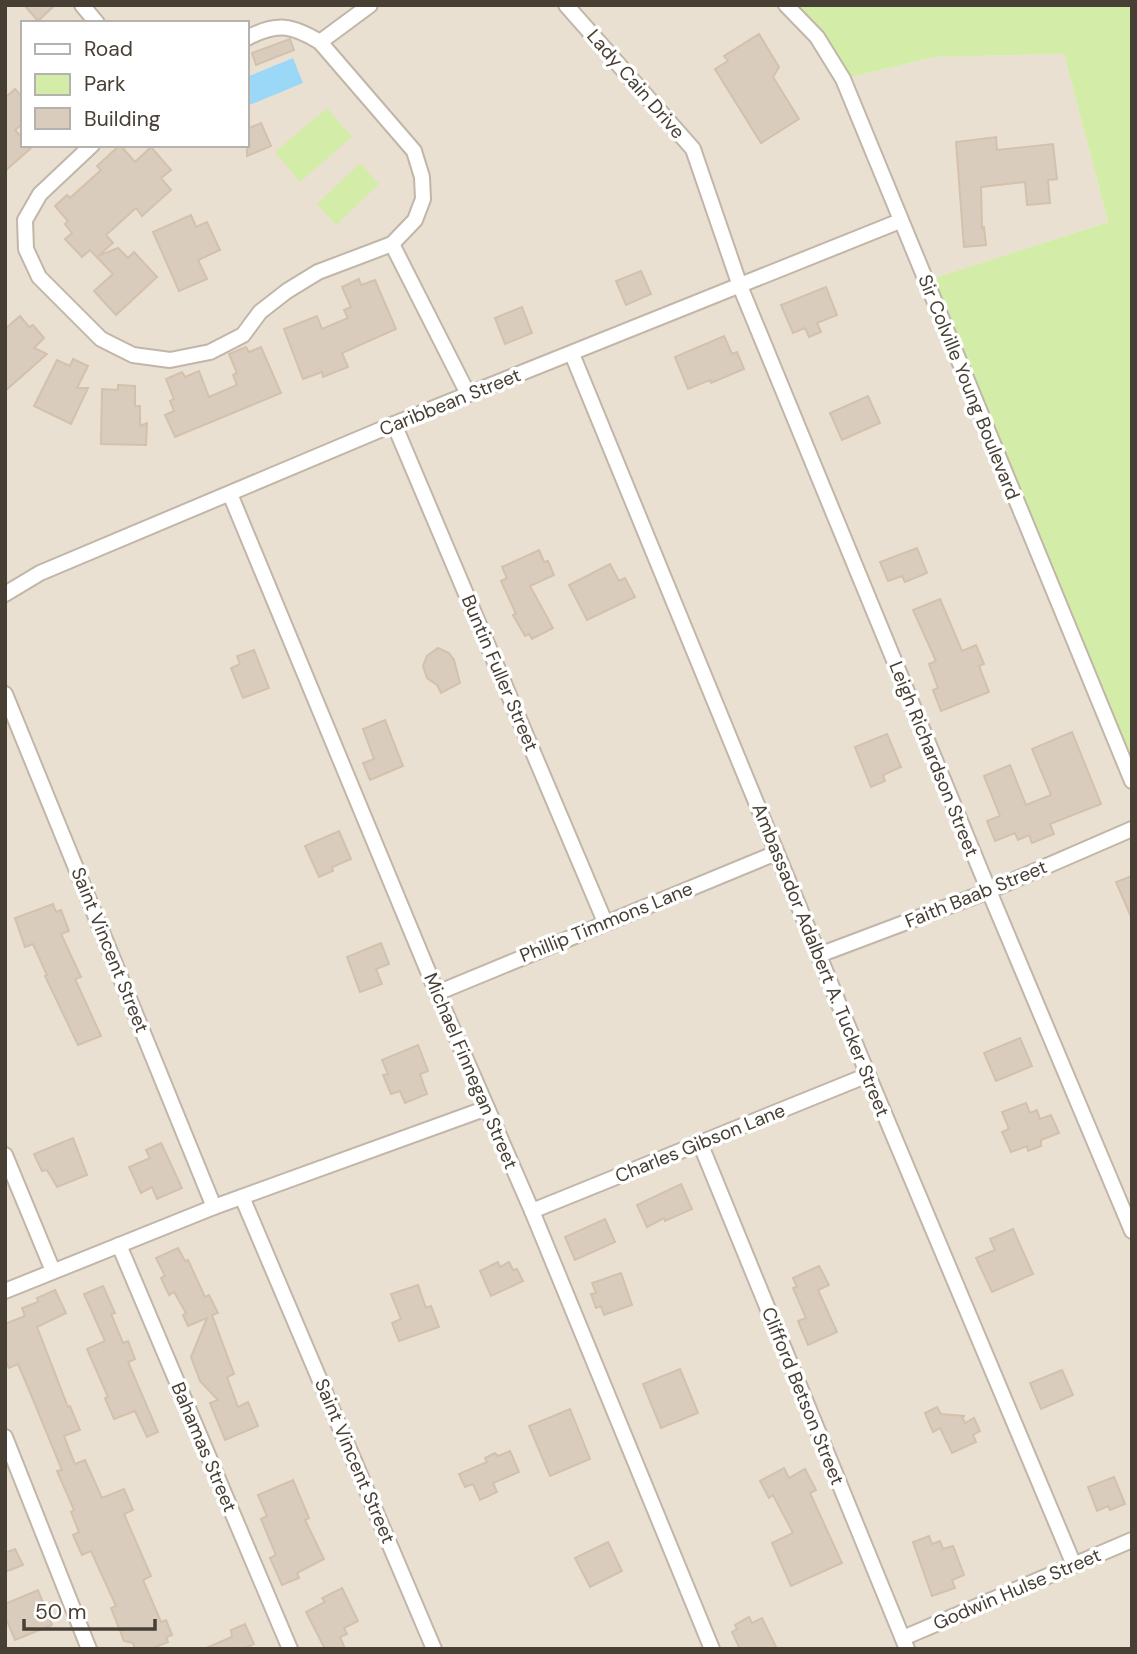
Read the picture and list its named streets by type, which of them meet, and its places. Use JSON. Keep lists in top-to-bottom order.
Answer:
{
  "streets": {
    "street": [
      "Lady Cain Drive",
      "Sir Colville Young Boulevard",
      "Caribbean Street",
      "Buntin Fuller Street",
      "Leigh Richardson Street",
      "Faith Baab Street",
      "Phillip Timmons Lane",
      "Saint Vincent Street",
      "Ambassador Adalbert A. Tucker Street",
      "Michael Finnegan Street",
      "Charles Gibson Lane",
      "Clifford Betson Street",
      "Bahamas Street",
      "Godwin Hulse Street"
    ]
  },
  "crossings": [
    ["Lady Cain Drive", "Caribbean Street"],
    ["Lady Cain Drive", "Leigh Richardson Street"],
    ["Sir Colville Young Boulevard", "Caribbean Street"],
    ["Caribbean Street", "Buntin Fuller Street"],
    ["Caribbean Street", "Leigh Richardson Street"],
    ["Caribbean Street", "Ambassador Adalbert A. Tucker Street"],
    ["Caribbean Street", "Michael Finnegan Street"],
    ["Buntin Fuller Street", "Phillip Timmons Lane"],
    ["Leigh Richardson Street", "Faith Baab Street"],
    ["Faith Baab Street", "Ambassador Adalbert A. Tucker Street"],
    ["Phillip Timmons Lane", "Ambassador Adalbert A. Tucker Street"],
    ["Phillip Timmons Lane", "Michael Finnegan Street"],
    ["Ambassador Adalbert A. Tucker Street", "Charles Gibson Lane"],
    ["Ambassador Adalbert A. Tucker Street", "Godwin Hulse Street"],
    ["Michael Finnegan Street", "Charles Gibson Lane"],
    ["Charles Gibson Lane", "Clifford Betson Street"],
    ["Clifford Betson Street", "Godwin Hulse Street"]
  ],
  "legend": ["Road", "Park", "Building"],
  "scale_bar": "50 m"
}
